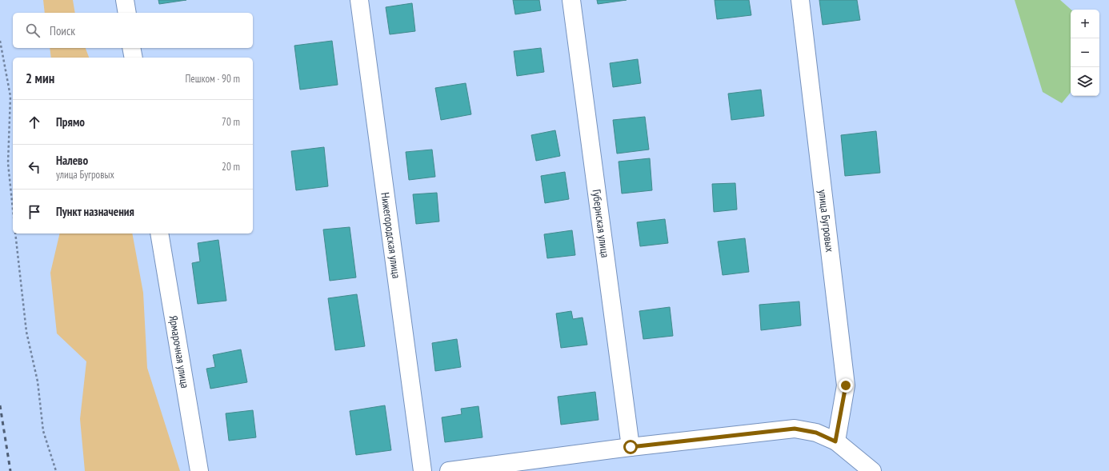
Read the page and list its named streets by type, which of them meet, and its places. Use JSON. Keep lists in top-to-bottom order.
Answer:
{
  "streets": {
    "street": [
      "улица Бугровых",
      "Губернская улица",
      "Нижегородская улица",
      "Ярмарочная улица"
    ]
  },
  "page": {
    "map_buttons": ["+", "−"],
    "search": "Поиск",
    "heading": ["2 мин", "Пешком · 90 m"],
    "list": [
      ["Прямо", "70 m"],
      ["Налево", "улица Бугровых", "20 m"],
      "Пункт назначения"
    ]
  }
}
